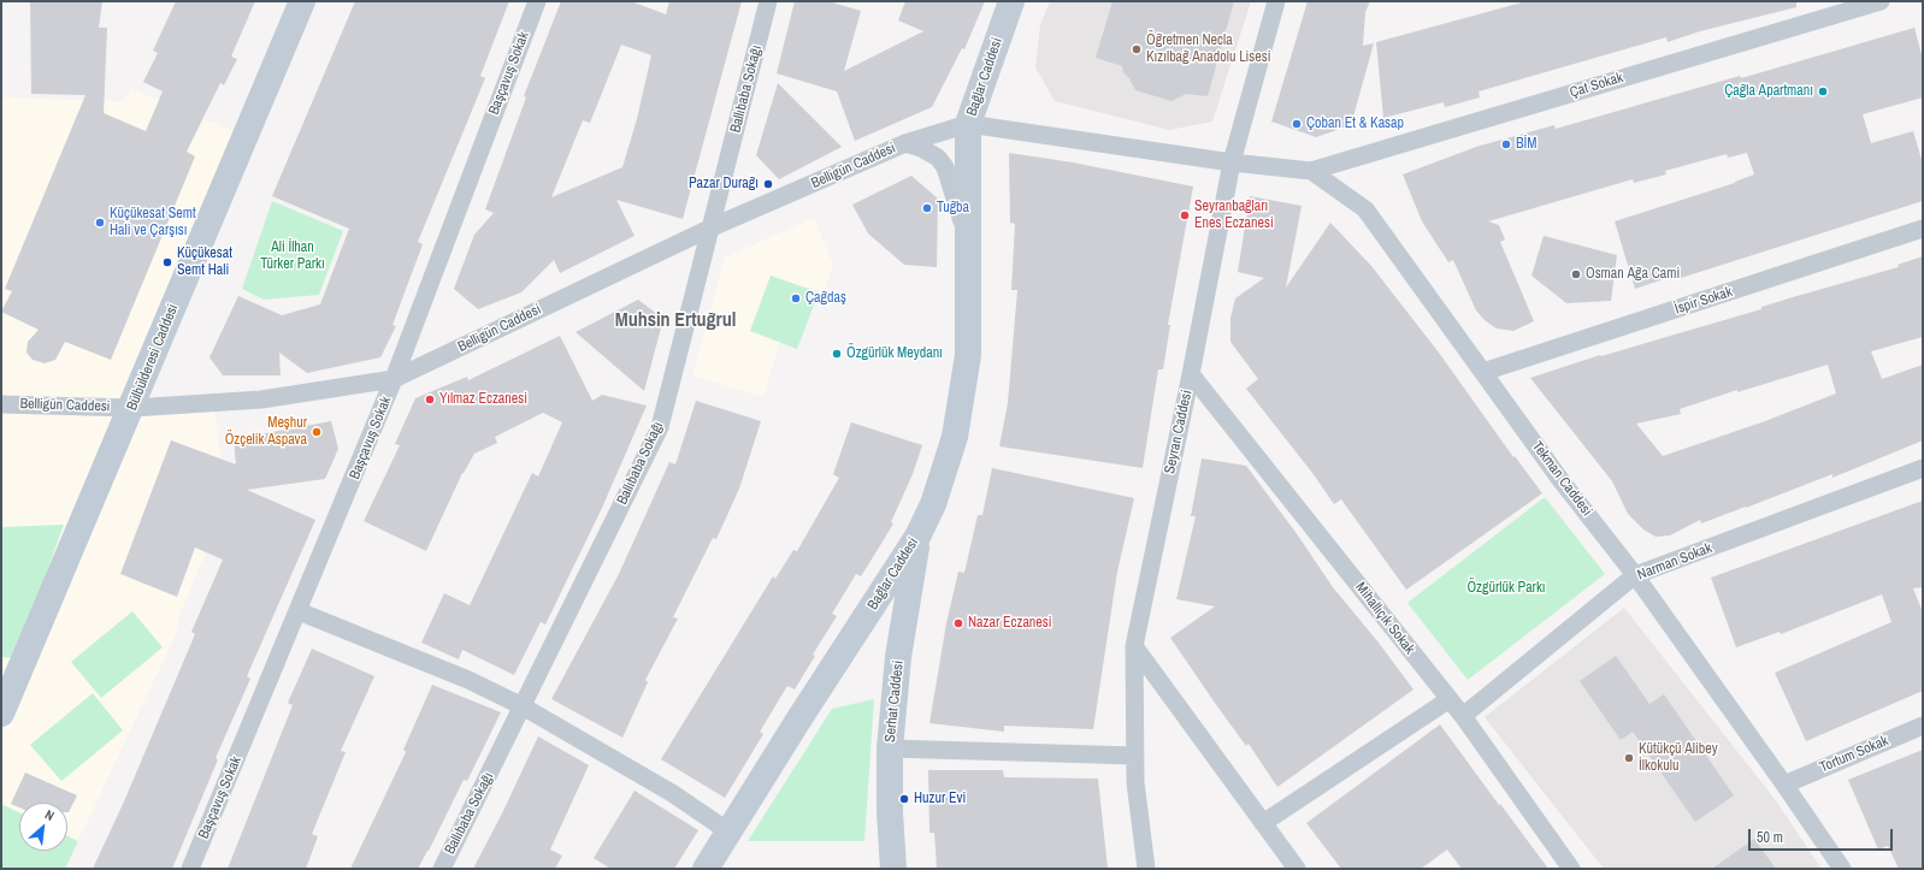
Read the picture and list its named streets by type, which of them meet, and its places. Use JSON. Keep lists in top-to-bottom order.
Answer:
{
  "streets": {
    "main road": ["Bağlar Caddesi", "Bülbülderesi Caddesi", "Serhat Caddesi"],
    "street": [
      "Başçavuş Sokak",
      "Çat Sokak",
      "Ballıbaba Sokağı",
      "Belligün Caddesi",
      "İspir Sokak",
      "Seyran Caddesi",
      "Tekman Caddesi",
      "Narman Sokak",
      "Mihallıçık Sokak",
      "Tortum Sokak"
    ]
  },
  "crossings": [
    ["Başçavuş Sokak", "Belligün Caddesi"],
    ["Bağlar Caddesi", "Belligün Caddesi"],
    ["Bağlar Caddesi", "Tekman Caddesi"],
    ["Bağlar Caddesi", "Serhat Caddesi"],
    ["Çat Sokak", "Tekman Caddesi"],
    ["Ballıbaba Sokağı", "Belligün Caddesi"],
    ["Belligün Caddesi", "Bülbülderesi Caddesi"],
    ["Belligün Caddesi", "Tekman Caddesi"],
    ["İspir Sokak", "Tekman Caddesi"],
    ["Seyran Caddesi", "Tekman Caddesi"],
    ["Seyran Caddesi", "Mihallıçık Sokak"],
    ["Tekman Caddesi", "Narman Sokak"],
    ["Tekman Caddesi", "Tortum Sokak"],
    ["Narman Sokak", "Mihallıçık Sokak"]
  ],
  "districts": ["Muhsin Ertuğrul"],
  "parks": ["Ali İlhan Türker Parkı", "Özgürlük Parkı"],
  "places": [
    "Öğretmen Necla Kızılbağ Anadolu Lisesi",
    "Çağla Apartmanı",
    "Çoban Et & Kasap",
    "BİM",
    "Pazar Durağı",
    "Tuğba",
    "Seyranbağları Enes Eczanesi",
    "Küçükesat Semt Hali ve Çarşısı",
    "Küçükesat Semt Hali",
    "Osman Ağa Cami",
    "Çağdaş",
    "Özgürlük Meydanı",
    "Yılmaz Eczanesi",
    "Meşhur Özçelik Aspava",
    "Nazar Eczanesi",
    "Kütükçü Alibey İlkokulu",
    "Huzur Evi"
  ],
  "scale_bar": "50 m",
  "north": "top right"
}
